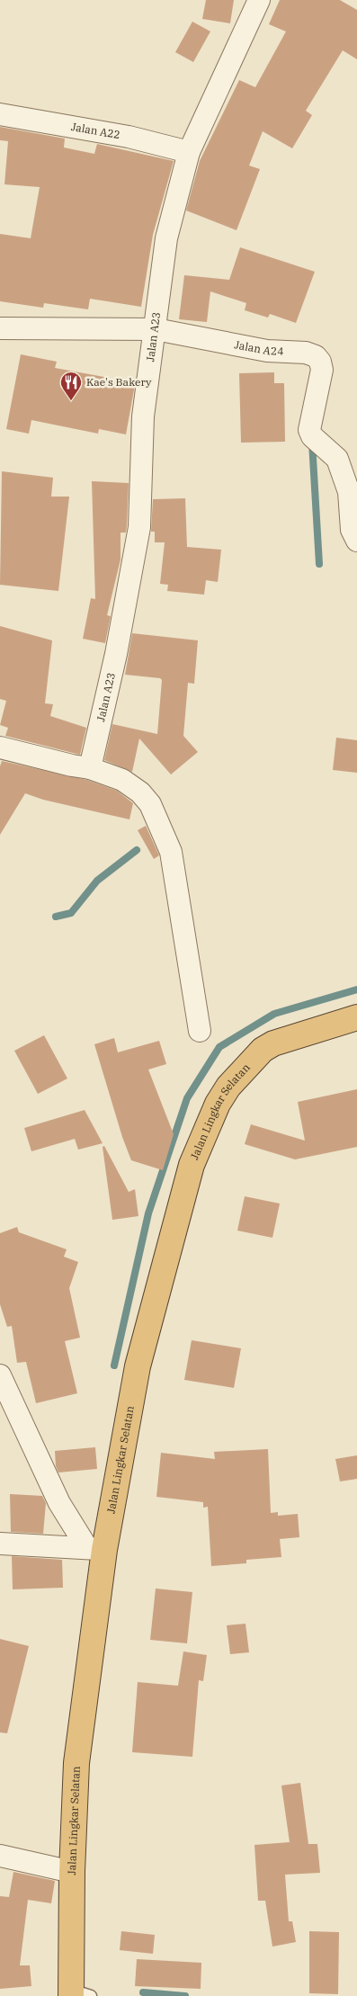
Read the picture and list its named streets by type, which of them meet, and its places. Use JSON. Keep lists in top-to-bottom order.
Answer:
{
  "streets": {
    "highway": ["Jalan Lingkar Selatan"],
    "street": ["Jalan A22", "Jalan A23", "Jalan A24"]
  },
  "crossings": [
    ["Jalan A22", "Jalan A23"],
    ["Jalan A23", "Jalan A24"]
  ],
  "places": {
    "restaurant": ["Kae's Bakery"]
  }
}
